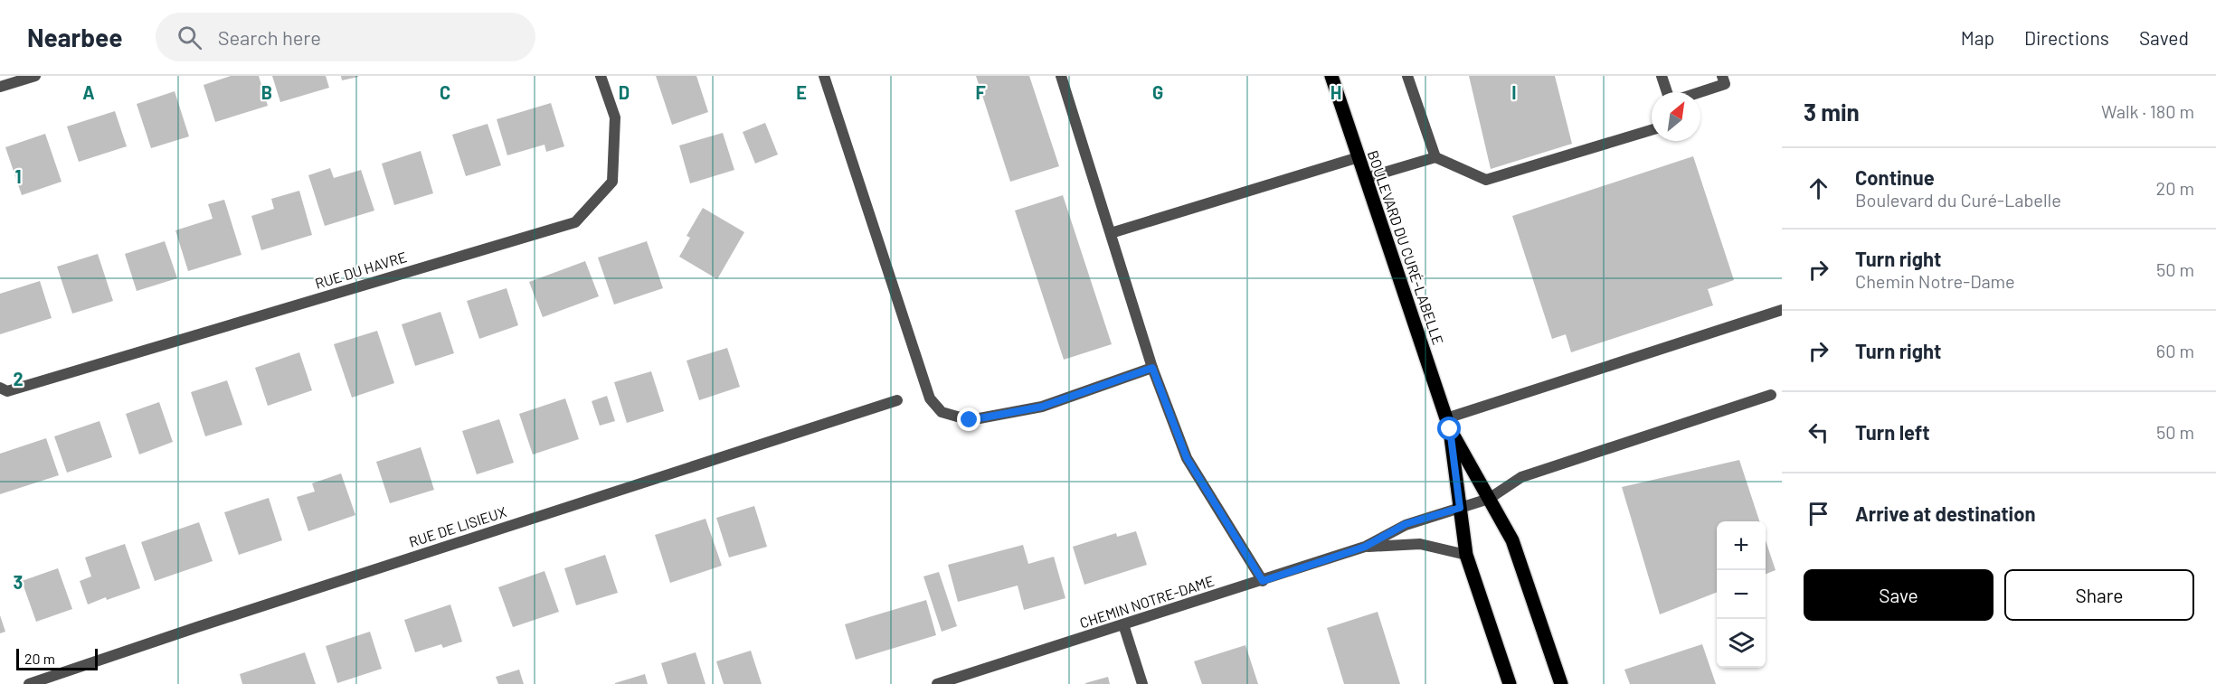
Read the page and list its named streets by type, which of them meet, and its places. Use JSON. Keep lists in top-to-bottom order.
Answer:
{
  "streets": {
    "main road": ["BOULEVARD DU CURÉ-LABELLE"],
    "street": ["RUE DU HAVRE", "RUE DE LISIEUX", "CHEMIN NOTRE-DAME"]
  },
  "crossings": [
    ["BOULEVARD DU CURÉ-LABELLE", "CHEMIN NOTRE-DAME"]
  ],
  "scale_bar": "20 m",
  "north": "top right",
  "page": {
    "header": "Nearbee",
    "search": "Search here",
    "nav": ["Map", "Directions", "Saved"],
    "heading": ["3 min", "Walk · 180 m"],
    "list": [
      ["Continue", "Boulevard du Curé-Labelle", "20 m"],
      ["Turn right", "Chemin Notre-Dame", "50 m"],
      ["Turn right", "60 m"],
      ["Turn left", "50 m"],
      "Arrive at destination"
    ],
    "map_buttons": ["+", "−"],
    "buttons": ["Save", "Share"],
    "scale": "20 m"
  },
  "grid": {
    "columns": [
      "A",
      "B",
      "C",
      "D",
      "E",
      "F",
      "G",
      "H",
      "I"
    ],
    "rows": ["1", "2", "3"]
  }
}
